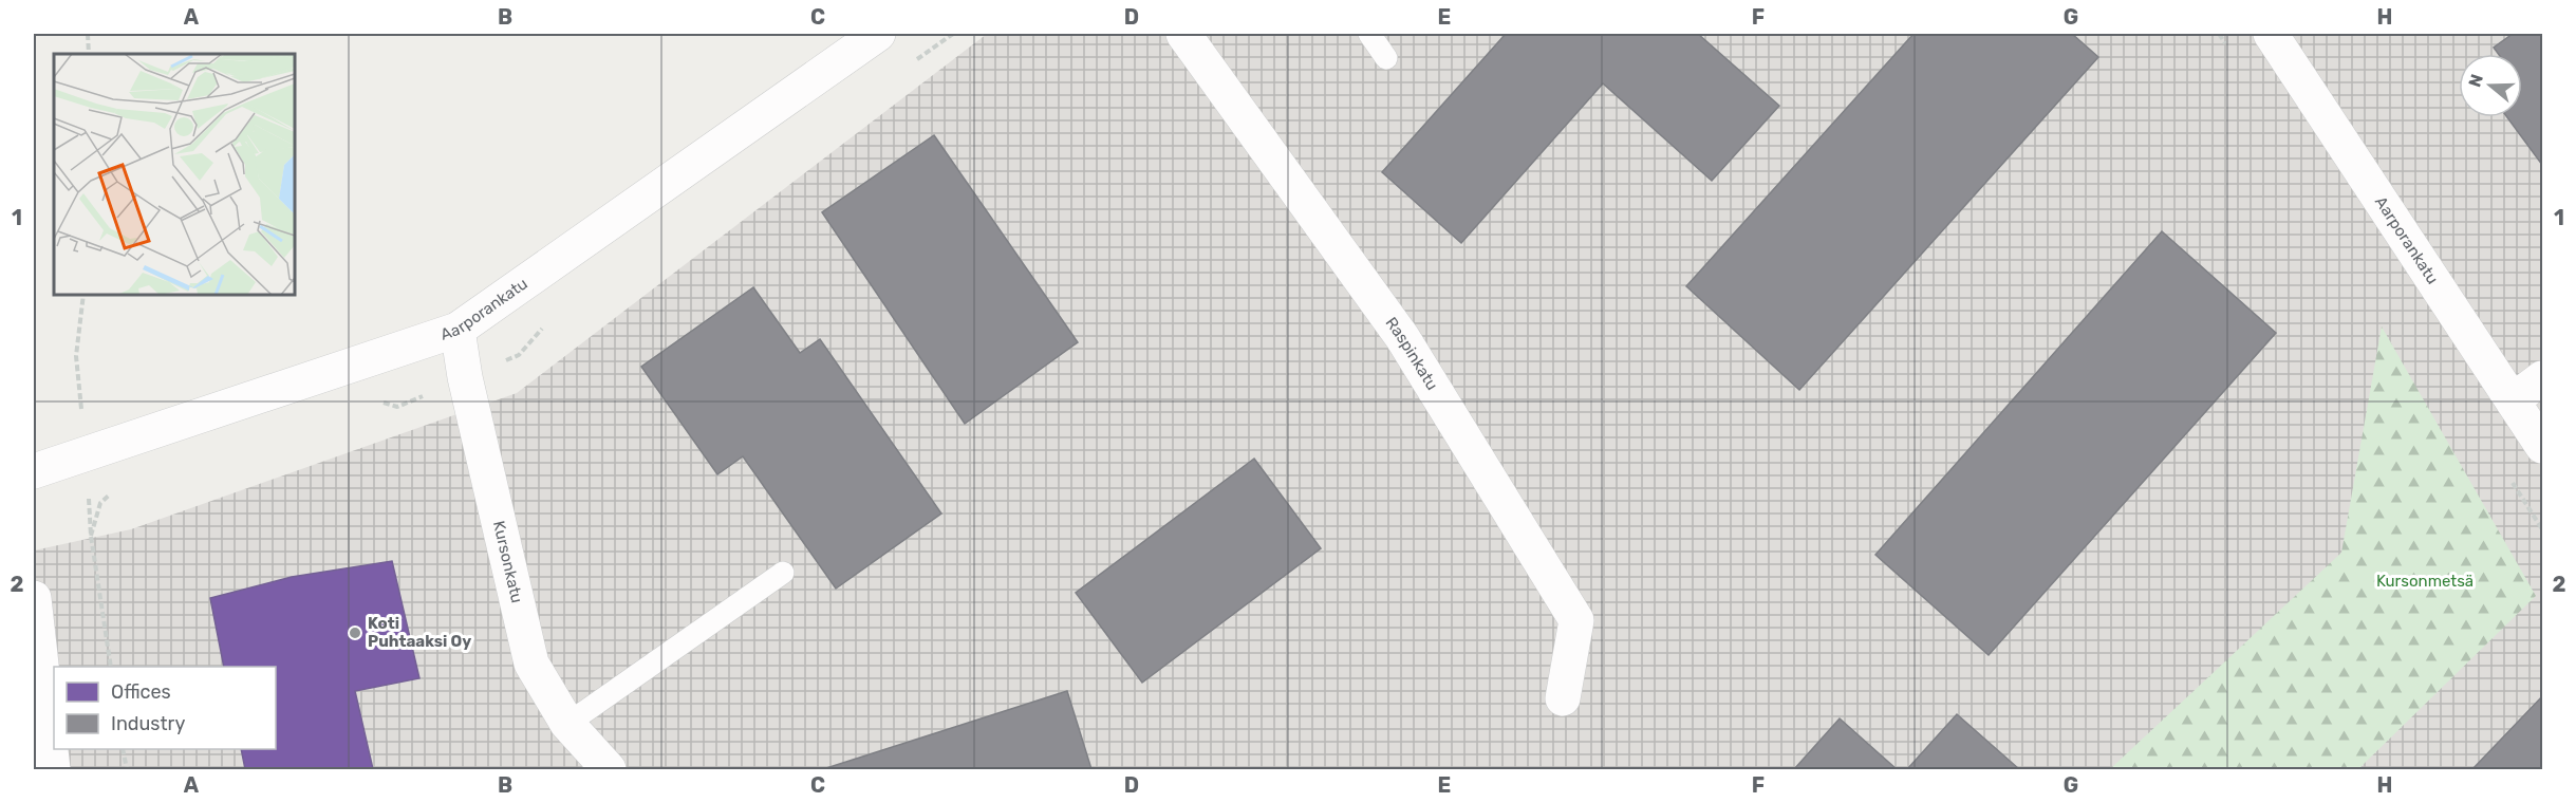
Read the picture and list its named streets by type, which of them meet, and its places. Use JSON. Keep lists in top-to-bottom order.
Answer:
{
  "streets": {
    "street": ["Aarporankatu", "Raspinkatu", "Kursonkatu"]
  },
  "crossings": [
    ["Aarporankatu", "Kursonkatu"]
  ],
  "parks": ["Kursonmetsä"],
  "places": ["Koti Puhtaaksi Oy"],
  "legend": ["Offices", "Industry"],
  "north": "left",
  "grid": {
    "columns": [
      "A",
      "B",
      "C",
      "D",
      "E",
      "F",
      "G",
      "H"
    ],
    "rows": ["1", "2"]
  }
}
